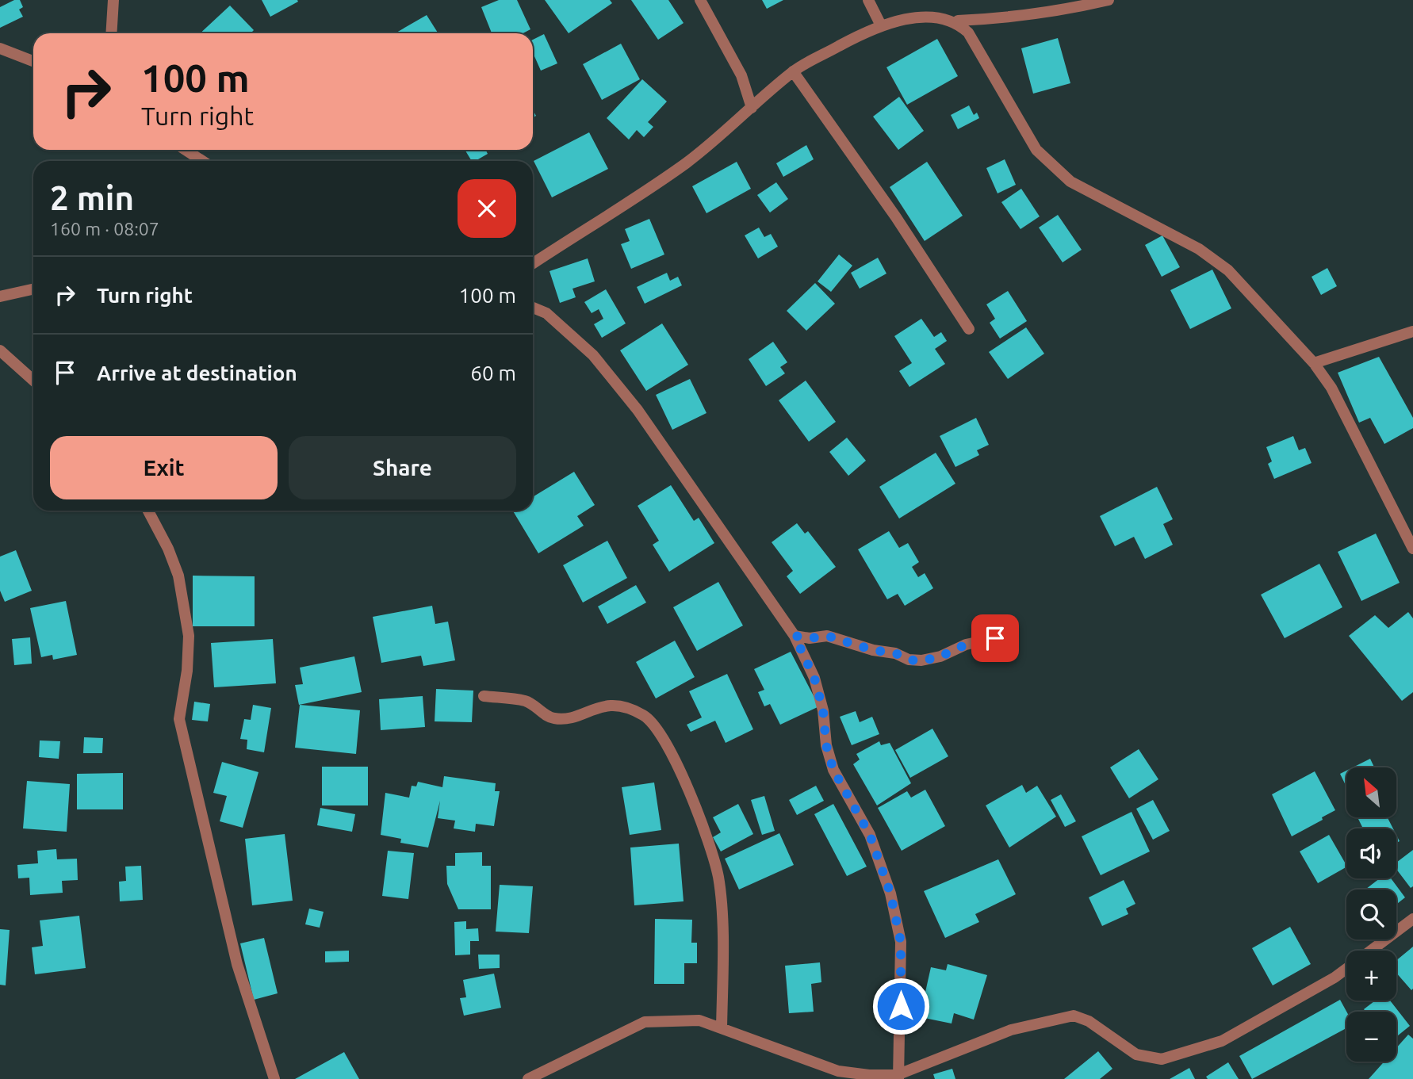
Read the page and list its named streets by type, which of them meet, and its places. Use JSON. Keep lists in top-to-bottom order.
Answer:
{
  "north": "top left",
  "page": {
    "turn": ["100 m", "Turn right"],
    "heading": ["2 min", "160 m · 08:07"],
    "list": [
      {
        "name": "Turn right",
        "value": "100 m"
      },
      {
        "name": "Arrive at destination",
        "value": "60 m"
      }
    ],
    "buttons": ["Exit", "Share"],
    "map_buttons": ["+", "−"]
  }
}
